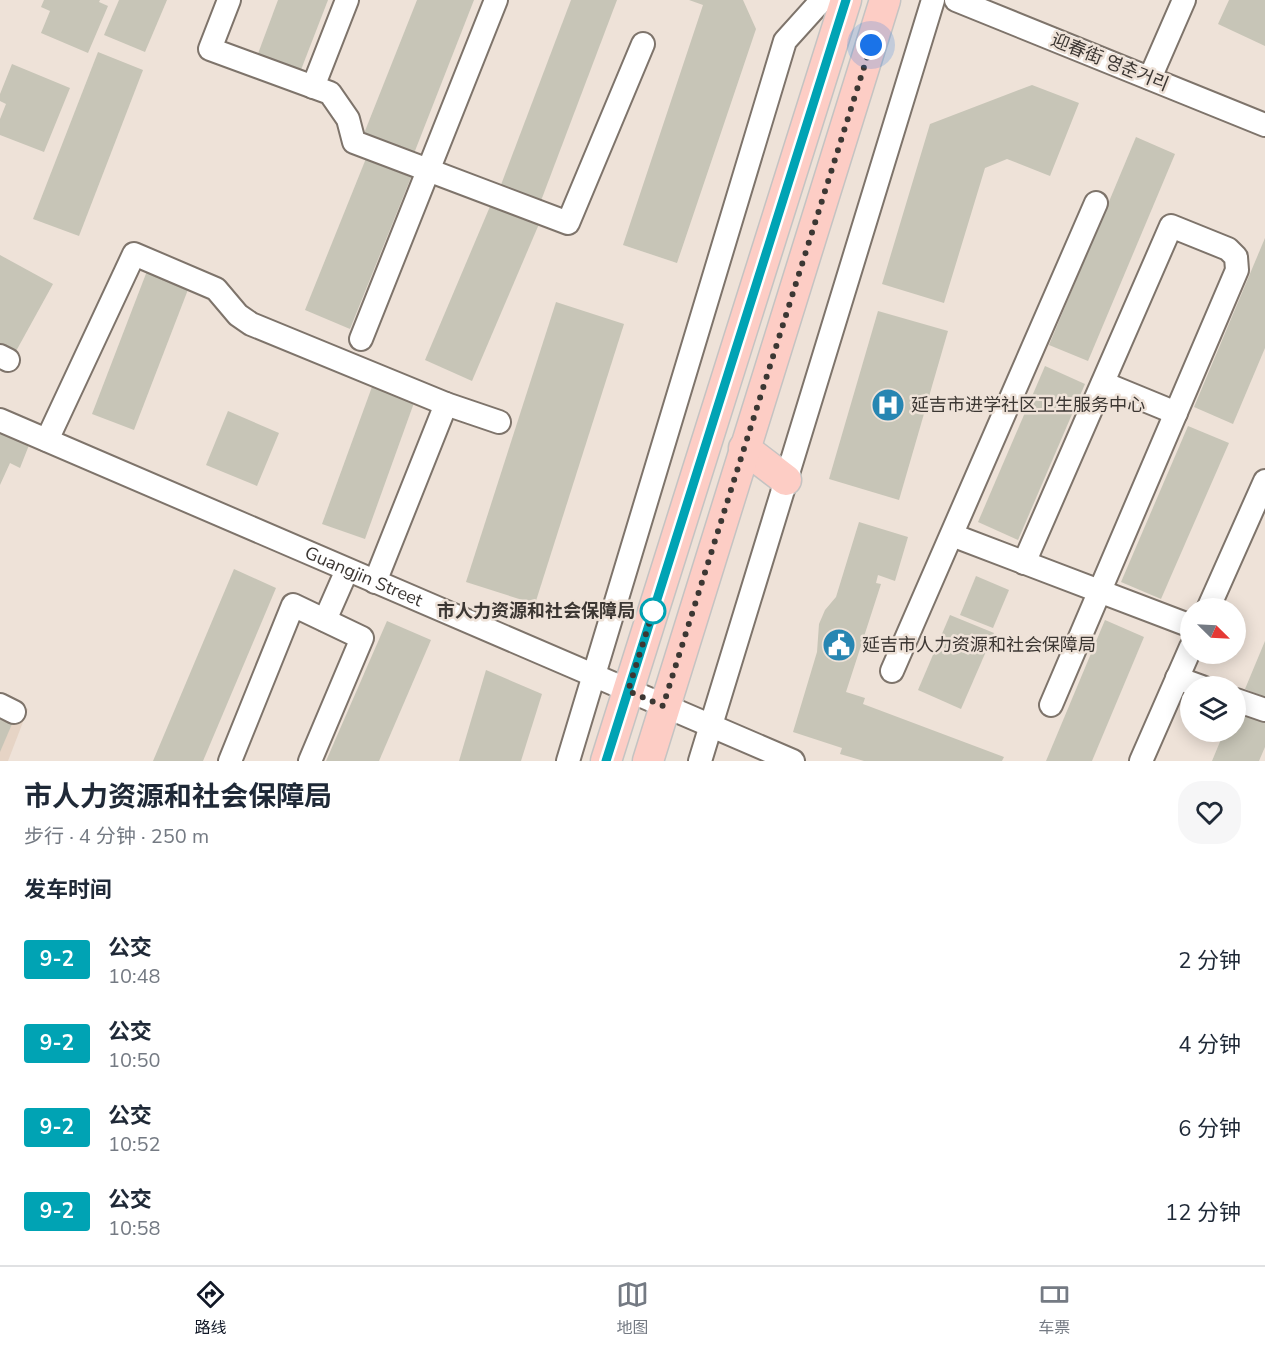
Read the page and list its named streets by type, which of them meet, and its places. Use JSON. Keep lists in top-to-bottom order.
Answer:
{
  "streets": {
    "street": ["迎春街 영춘거리", "Guangjin Street"]
  },
  "places": {
    "hospital": ["延吉市进学社区卫生服务中心"],
    "other": ["市人力资源和社会保障局"],
    "public building": ["延吉市人力资源和社会保障局"]
  },
  "lines": ["bus line 9-2"],
  "north": "bottom right",
  "page": {
    "heading": [
      ["市人力资源和社会保障局", "步行 · 4 分钟 · 250 m"],
      "发车时间"
    ],
    "list": [
      {
        "mark": "9-2",
        "name": "公交",
        "note": "10:48",
        "value": "2 分钟"
      },
      {
        "mark": "9-2",
        "name": "公交",
        "note": "10:50",
        "value": "4 分钟"
      },
      {
        "mark": "9-2",
        "name": "公交",
        "note": "10:52",
        "value": "6 分钟"
      },
      {
        "mark": "9-2",
        "name": "公交",
        "note": "10:58",
        "value": "12 分钟"
      }
    ],
    "tabs": ["路线", "地图", "车票"]
  }
}
